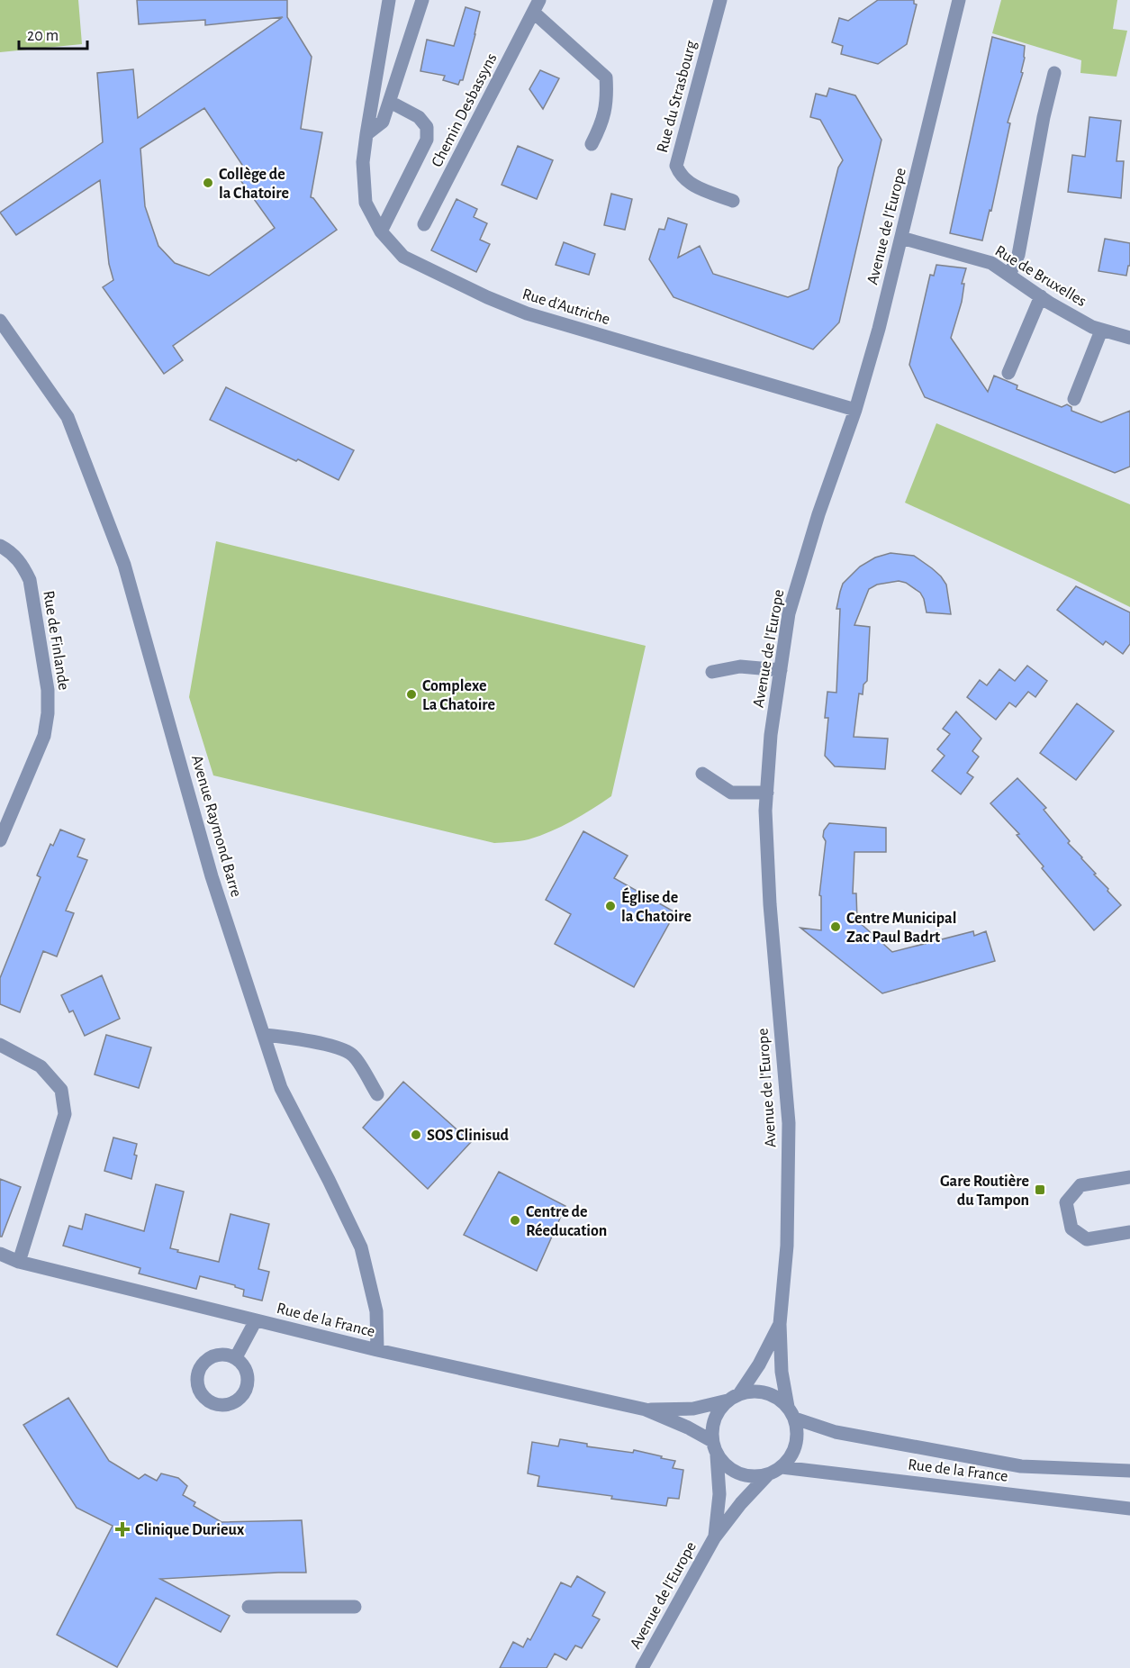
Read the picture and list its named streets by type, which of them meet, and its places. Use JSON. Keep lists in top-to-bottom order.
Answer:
{
  "streets": {
    "street": [
      "Rue du Strasbourg",
      "Chemin Desbassyns",
      "Avenue de l'Europe",
      "Rue de Bruxelles",
      "Rue d'Autriche",
      "Rue de Finlande",
      "Avenue Raymond Barre",
      "Rue de la France"
    ]
  },
  "crossings": [
    ["Avenue de l'Europe", "Rue de Bruxelles"],
    ["Avenue de l'Europe", "Rue d'Autriche"],
    ["Avenue de l'Europe", "Rue de la France"],
    ["Avenue Raymond Barre", "Rue de la France"]
  ],
  "places": {
    "other": [
      "Collège de la Chatoire",
      "Complexe La Chatoire",
      "Église de la Chatoire",
      "Centre Municipal Zac Paul Badrt",
      "SOS Clinisud",
      "Centre de Réeducation"
    ],
    "transit": ["Gare Routière du Tampon"],
    "health": ["Clinique Durieux"]
  },
  "scale_bar": "20 m"
}
